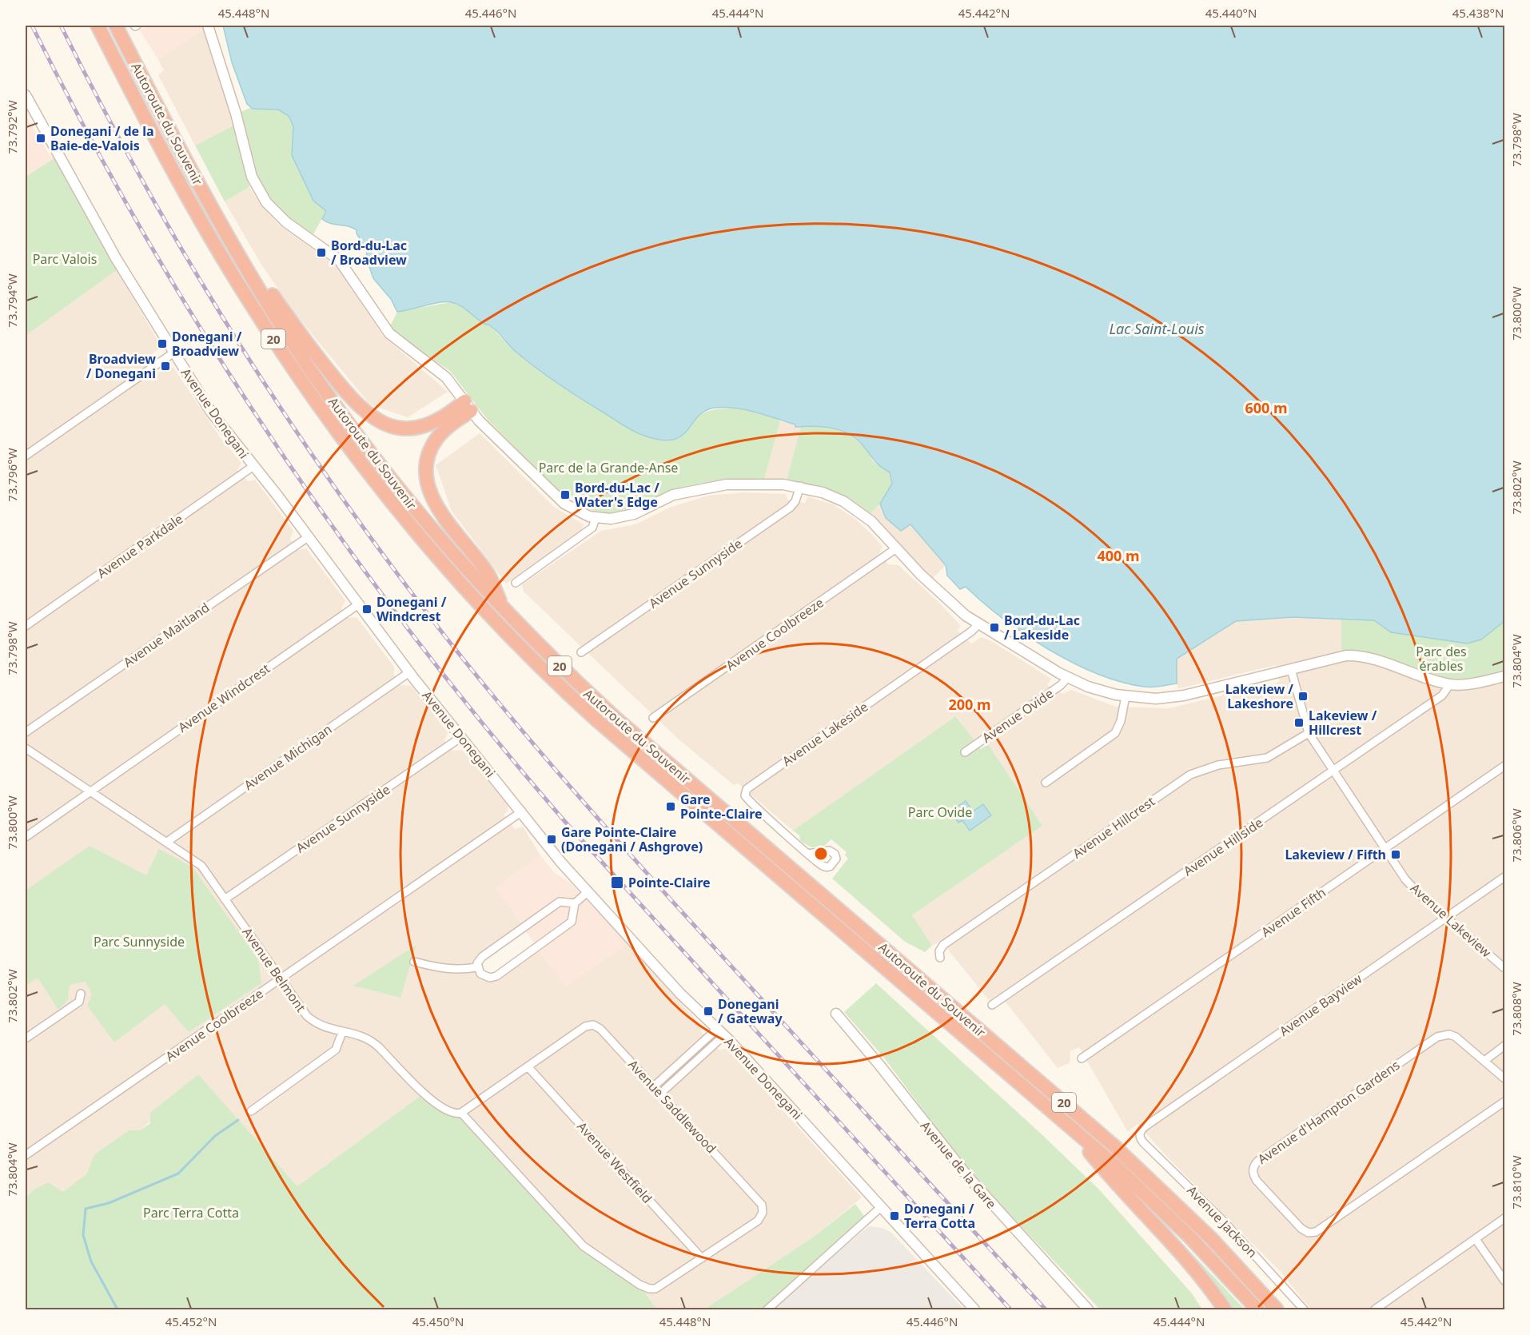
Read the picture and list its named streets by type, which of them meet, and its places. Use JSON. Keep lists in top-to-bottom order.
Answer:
{
  "streets": {
    "highway": ["Autoroute du Souvenir", "20"],
    "street": [
      "Avenue Donegani",
      "Avenue Parkdale",
      "Avenue Sunnyside",
      "Avenue Coolbreeze",
      "Avenue Maitland",
      "Avenue Windcrest",
      "Avenue Ovide",
      "Avenue Lakeside",
      "Avenue Michigan",
      "Avenue Hillcrest",
      "Avenue Hillside",
      "Avenue Fifth",
      "Avenue Lakeview",
      "Avenue Belmont",
      "Avenue Bayview",
      "Avenue Saddlewood",
      "Avenue d'Hampton Gardens",
      "Avenue Westfield",
      "Avenue de la Gare",
      "Avenue Jackson"
    ]
  },
  "crossings": [
    ["Avenue Donegani", "Avenue Parkdale"],
    ["Avenue Donegani", "Avenue Sunnyside"],
    ["Avenue Donegani", "Avenue Coolbreeze"],
    ["Avenue Donegani", "Avenue Maitland"],
    ["Avenue Donegani", "Avenue Windcrest"],
    ["Avenue Donegani", "Avenue Michigan"],
    ["Avenue Sunnyside", "Avenue Belmont"],
    ["Avenue Coolbreeze", "Avenue Belmont"],
    ["Avenue Windcrest", "Avenue Belmont"],
    ["Avenue Michigan", "Avenue Belmont"],
    ["Avenue Hillcrest", "Avenue Lakeview"],
    ["Avenue Hillside", "Avenue Lakeview"],
    ["Avenue Fifth", "Avenue Lakeview"],
    ["Avenue Lakeview", "Avenue Bayview"],
    ["Avenue Belmont", "Avenue Saddlewood"],
    ["Avenue Bayview", "Avenue Jackson"],
    ["Avenue Saddlewood", "Avenue Westfield"]
  ],
  "water": ["Lac Saint-Louis"],
  "parks": [
    "Parc Valois",
    "Parc de la Grande-Anse",
    "Parc des érables",
    "Parc Ovide",
    "Parc Sunnyside",
    "Parc Terra Cotta"
  ],
  "places": {
    "transit": [
      "Donegani / de la Baie-de-Valois",
      "Bord-du-Lac / Broadview",
      "Donegani / Broadview",
      "Broadview / Donegani",
      "Bord-du-Lac / Water's Edge",
      "Donegani / Windcrest",
      "Bord-du-Lac / Lakeside",
      "Lakeview / Lakeshore",
      "Lakeview / Hillcrest",
      "Gare Pointe-Claire",
      "Gare Pointe-Claire (Donegani / Ashgrove)",
      "Lakeview / Fifth",
      "Pointe-Claire",
      "Donegani / Gateway",
      "Donegani / Terra Cotta"
    ]
  },
  "coordinates": [
    "45.448°N",
    "45.446°N",
    "45.444°N",
    "45.442°N",
    "45.440°N",
    "45.438°N",
    "73.792°W",
    "73.798°W",
    "73.794°W",
    "73.800°W",
    "73.796°W",
    "73.802°W",
    "73.804°W",
    "73.806°W",
    "73.808°W",
    "73.810°W",
    "45.452°N",
    "45.450°N"
  ],
  "rings": ["600 m", "400 m", "200 m"]
}
